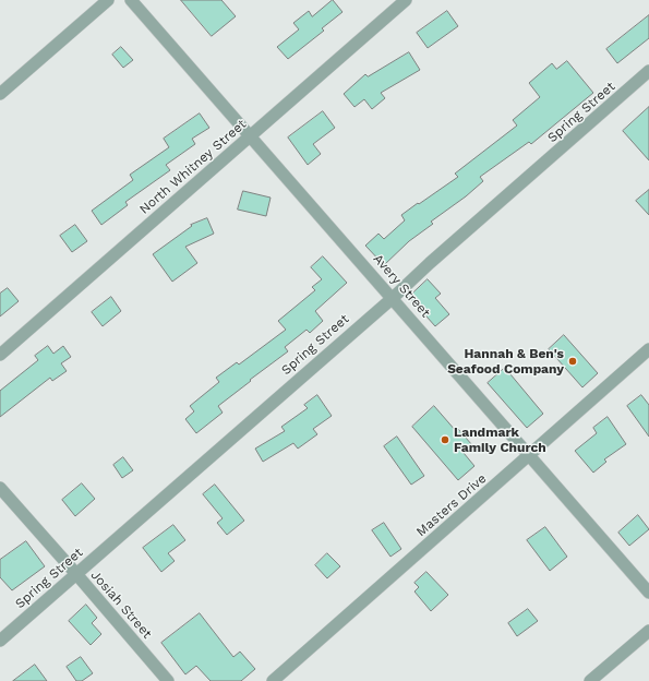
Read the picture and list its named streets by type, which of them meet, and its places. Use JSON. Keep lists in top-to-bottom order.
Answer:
{
  "streets": {
    "street": [
      "Spring Street",
      "North Whitney Street",
      "Avery Street",
      "Masters Drive",
      "Josiah Street"
    ]
  },
  "crossings": [
    ["Spring Street", "Avery Street"],
    ["Spring Street", "Josiah Street"],
    ["North Whitney Street", "Avery Street"],
    ["Avery Street", "Masters Drive"]
  ],
  "places": ["Hannah & Ben's Seafood Company", "Landmark Family Church"]
}
